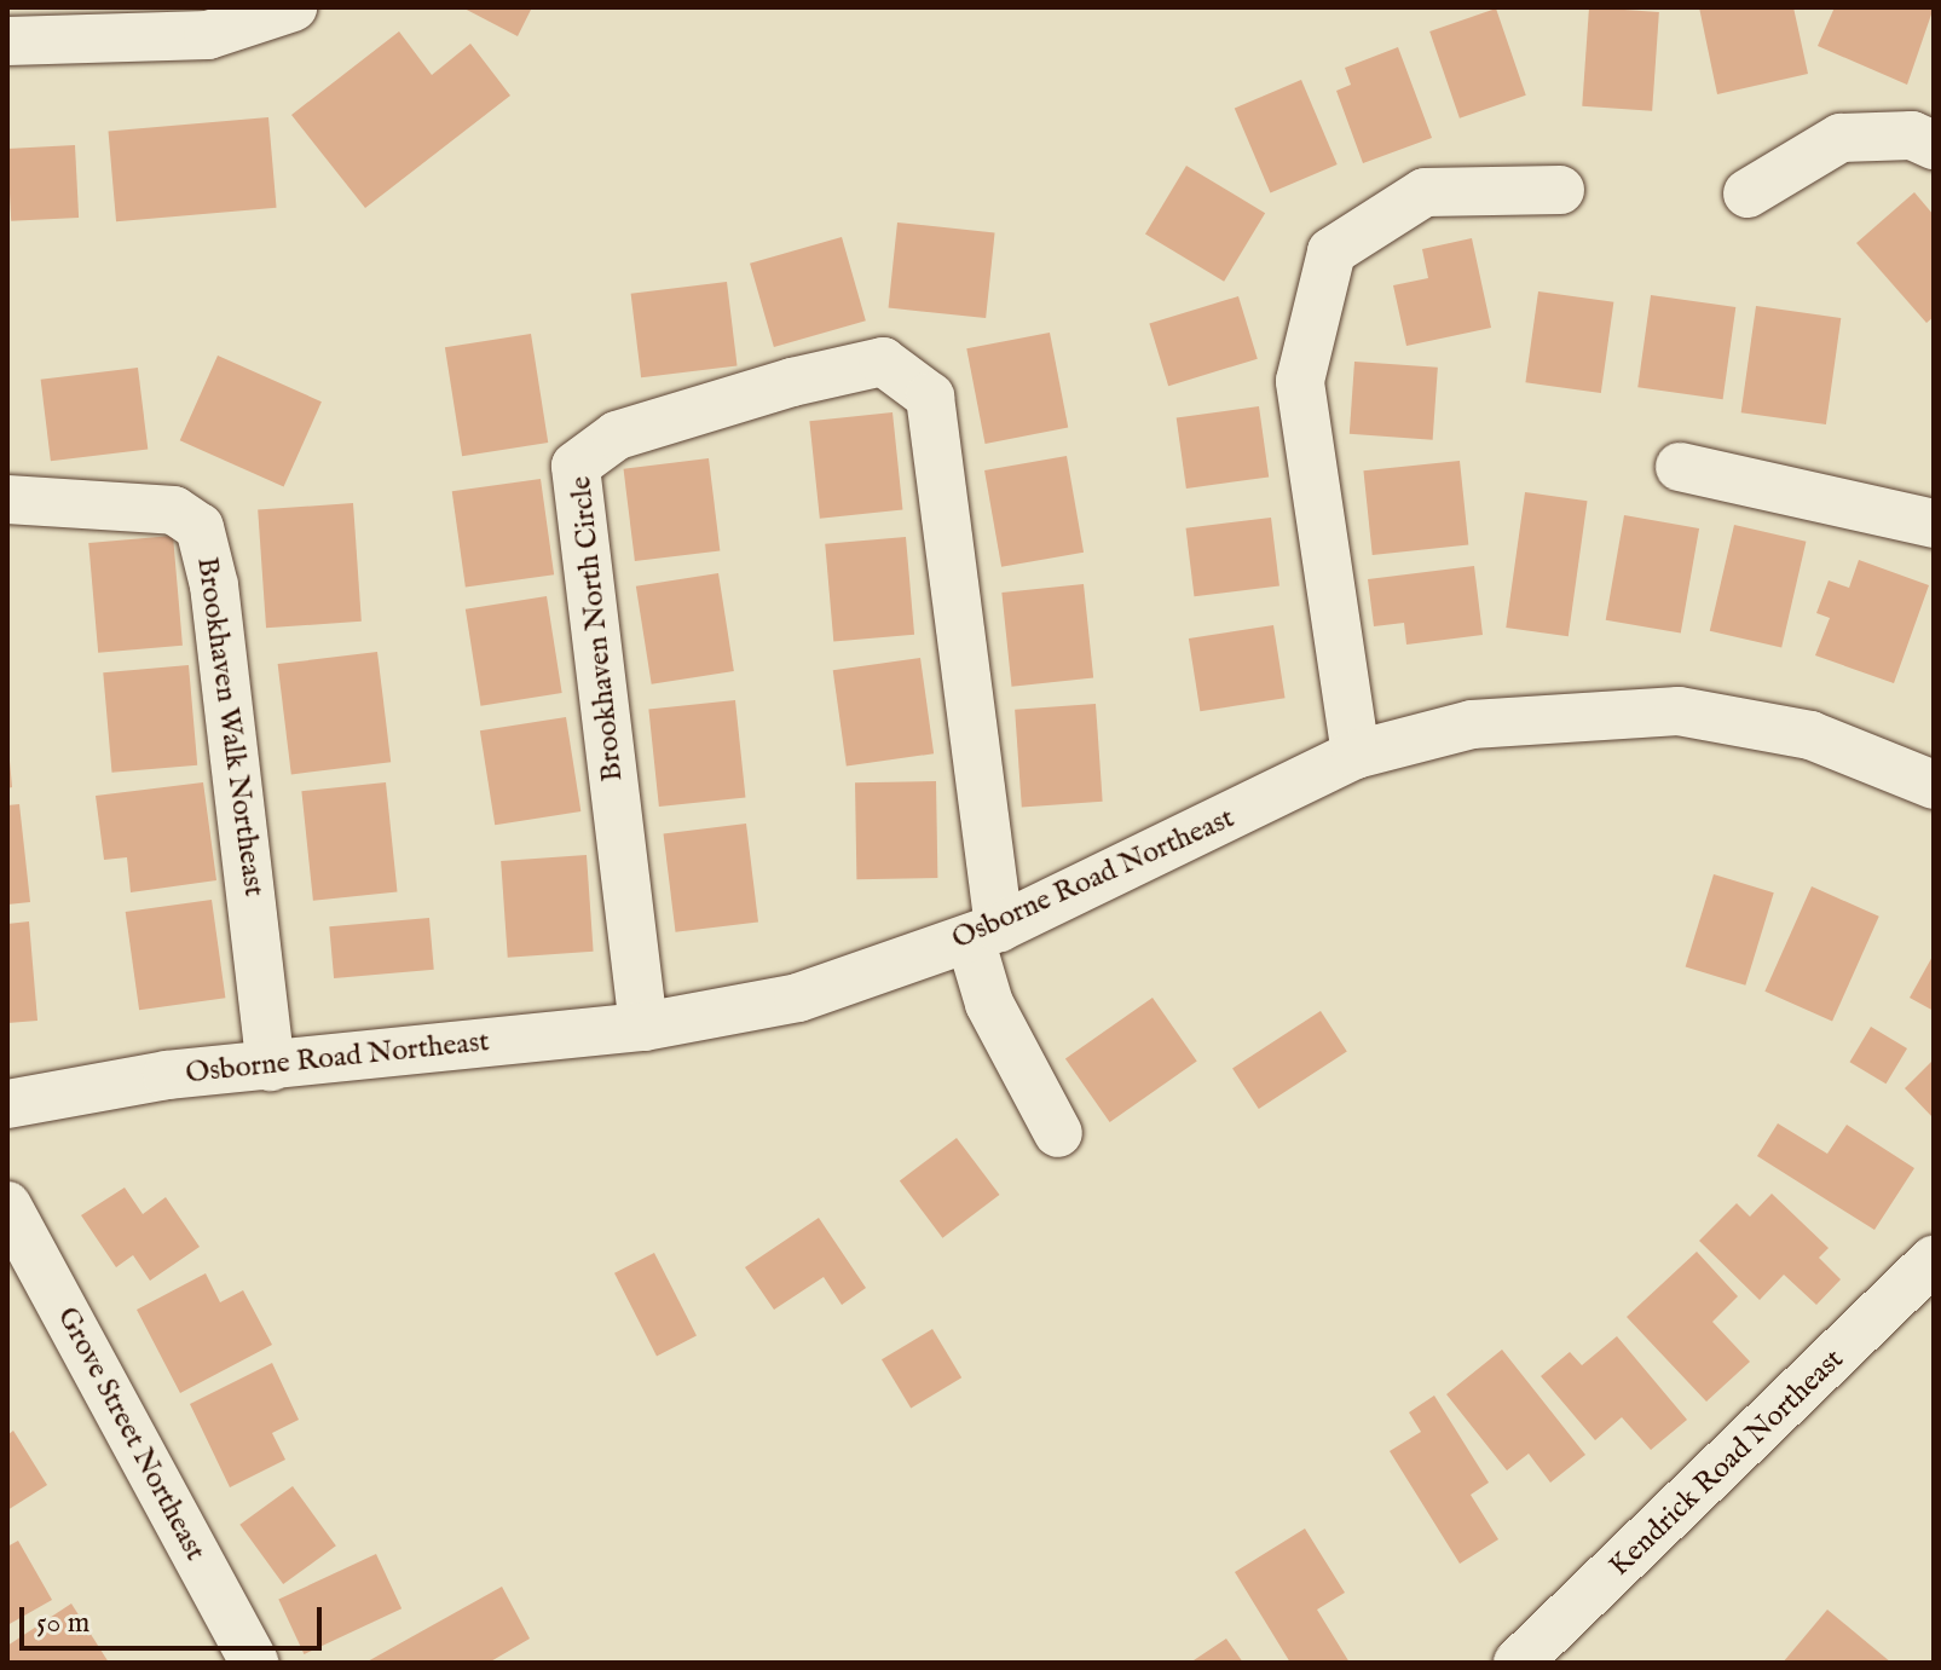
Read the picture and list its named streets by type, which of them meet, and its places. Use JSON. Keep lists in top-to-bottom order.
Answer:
{
  "streets": {
    "street": [
      "Brookhaven North Circle",
      "Brookhaven Walk Northeast",
      "Osborne Road Northeast",
      "Grove Street Northeast",
      "Kendrick Road Northeast"
    ]
  },
  "crossings": [
    ["Brookhaven North Circle", "Osborne Road Northeast"],
    ["Brookhaven Walk Northeast", "Osborne Road Northeast"]
  ],
  "scale_bar": "50 m"
}
